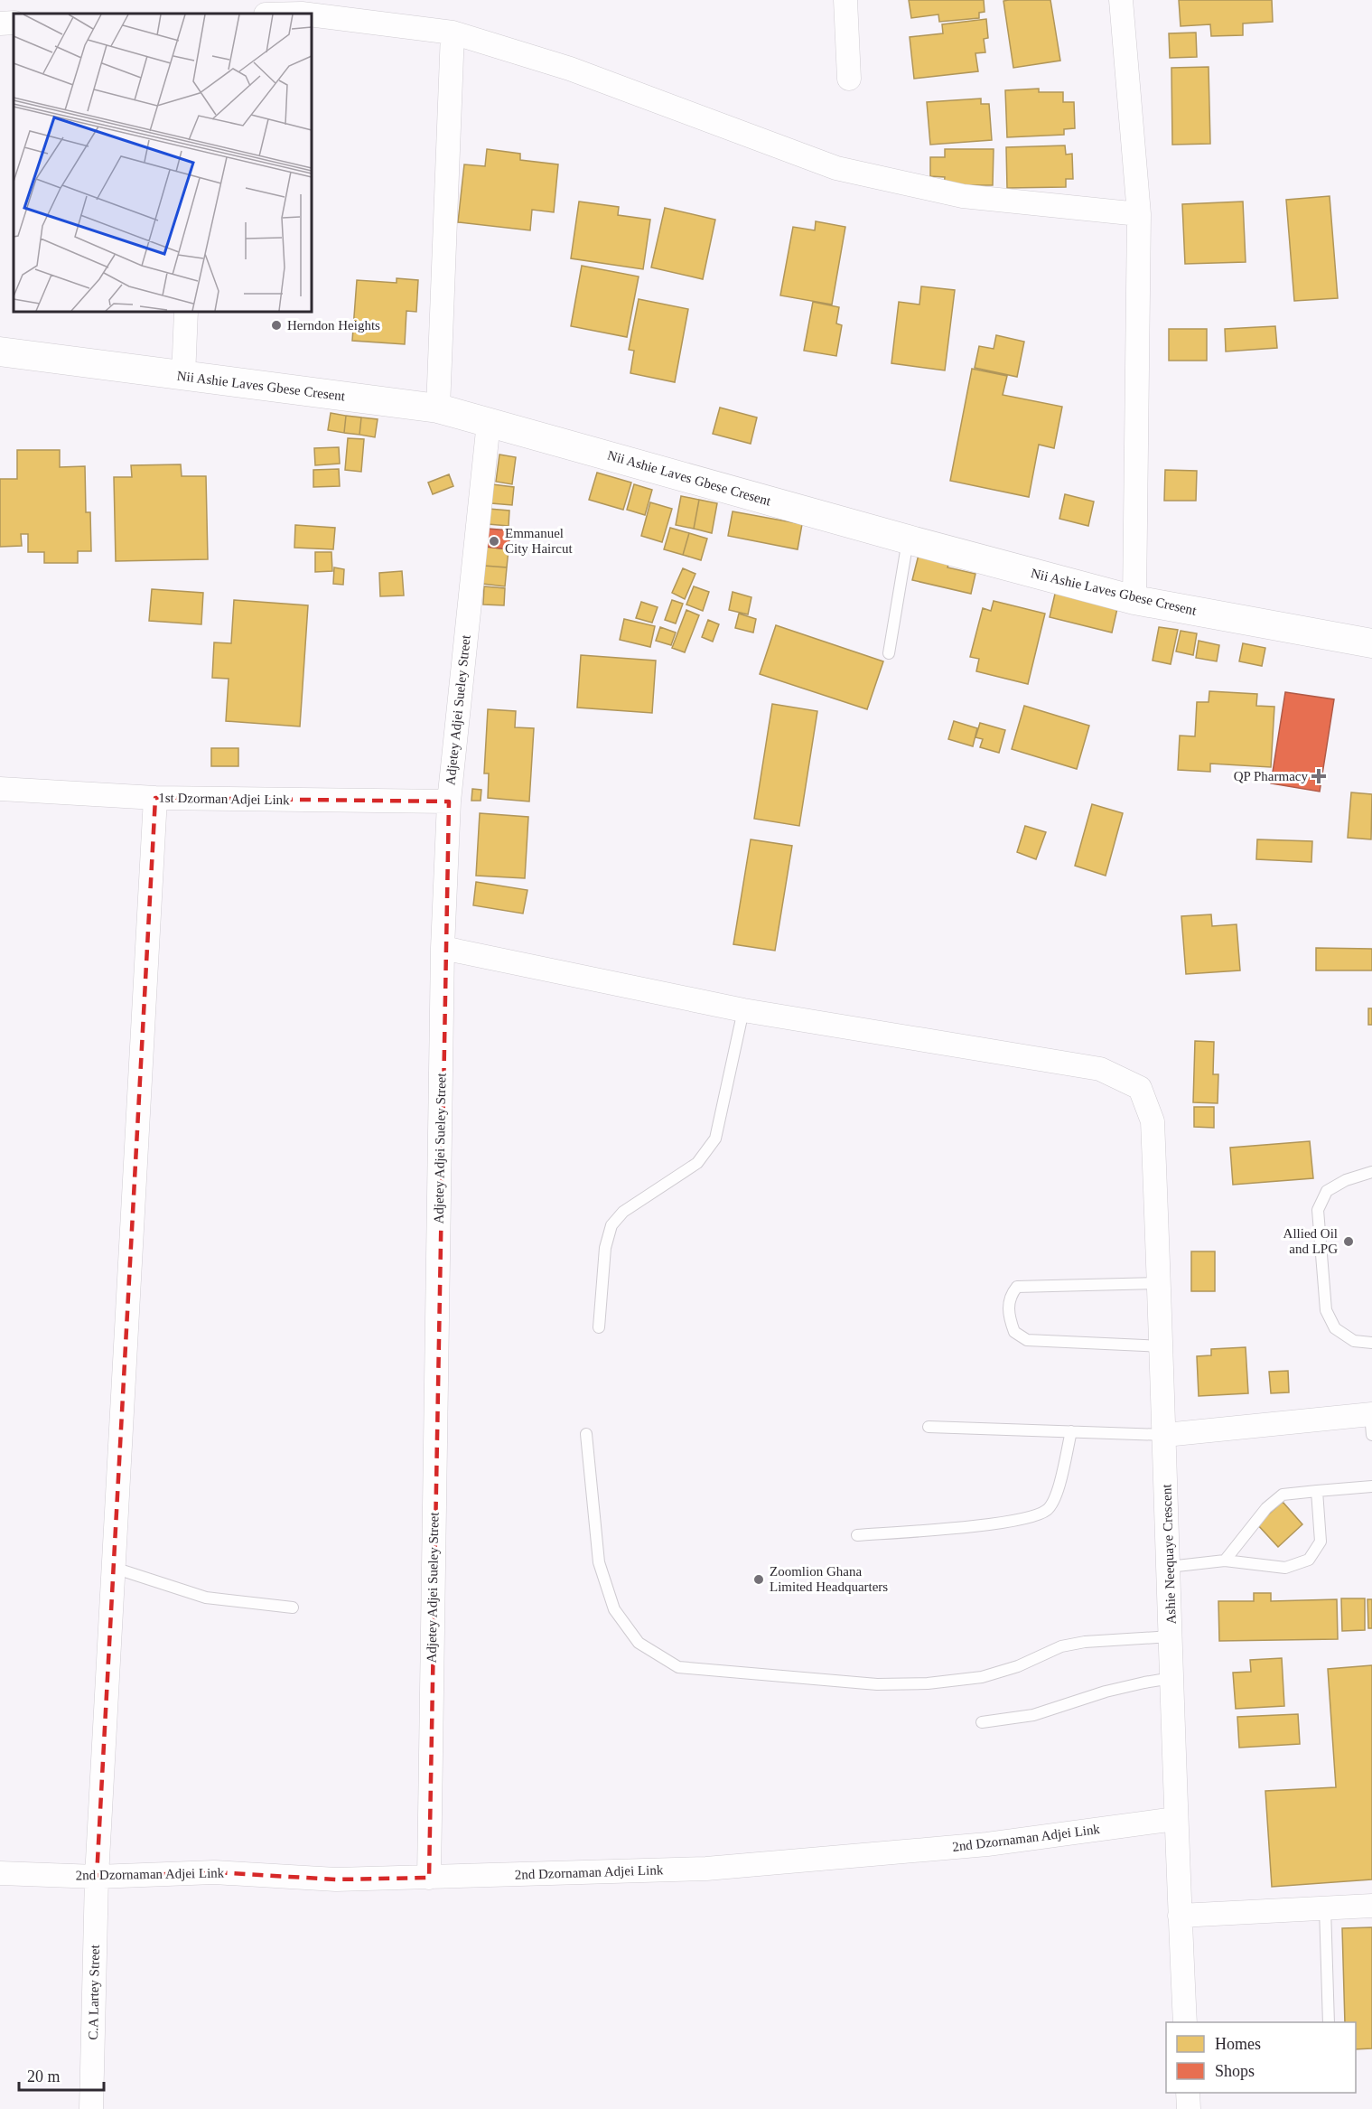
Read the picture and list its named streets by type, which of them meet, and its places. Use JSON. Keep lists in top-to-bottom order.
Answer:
{
  "streets": {
    "street": [
      "Nii Ashie Laves Gbese Cresent",
      "Adjetey Adjei Sueley Street",
      "1st Dzorman Adjei Link",
      "Ashie Neequaye Crescent",
      "2nd Dzornaman Adjei Link",
      "C.A Lartey Street"
    ]
  },
  "crossings": [
    ["Nii Ashie Laves Gbese Cresent", "Adjetey Adjei Sueley Street"],
    ["Adjetey Adjei Sueley Street", "1st Dzorman Adjei Link"],
    ["Adjetey Adjei Sueley Street", "2nd Dzornaman Adjei Link"],
    ["1st Dzorman Adjei Link", "C.A Lartey Street"],
    ["Ashie Neequaye Crescent", "2nd Dzornaman Adjei Link"],
    ["2nd Dzornaman Adjei Link", "C.A Lartey Street"]
  ],
  "places": {
    "other": [
      "Herndon Heights",
      "Emmanuel City Haircut",
      "Allied Oil and LPG",
      "Zoomlion Ghana Limited Headquarters"
    ],
    "health": ["QP Pharmacy"]
  },
  "legend": ["Homes", "Shops"],
  "scale_bar": "20 m"
}
